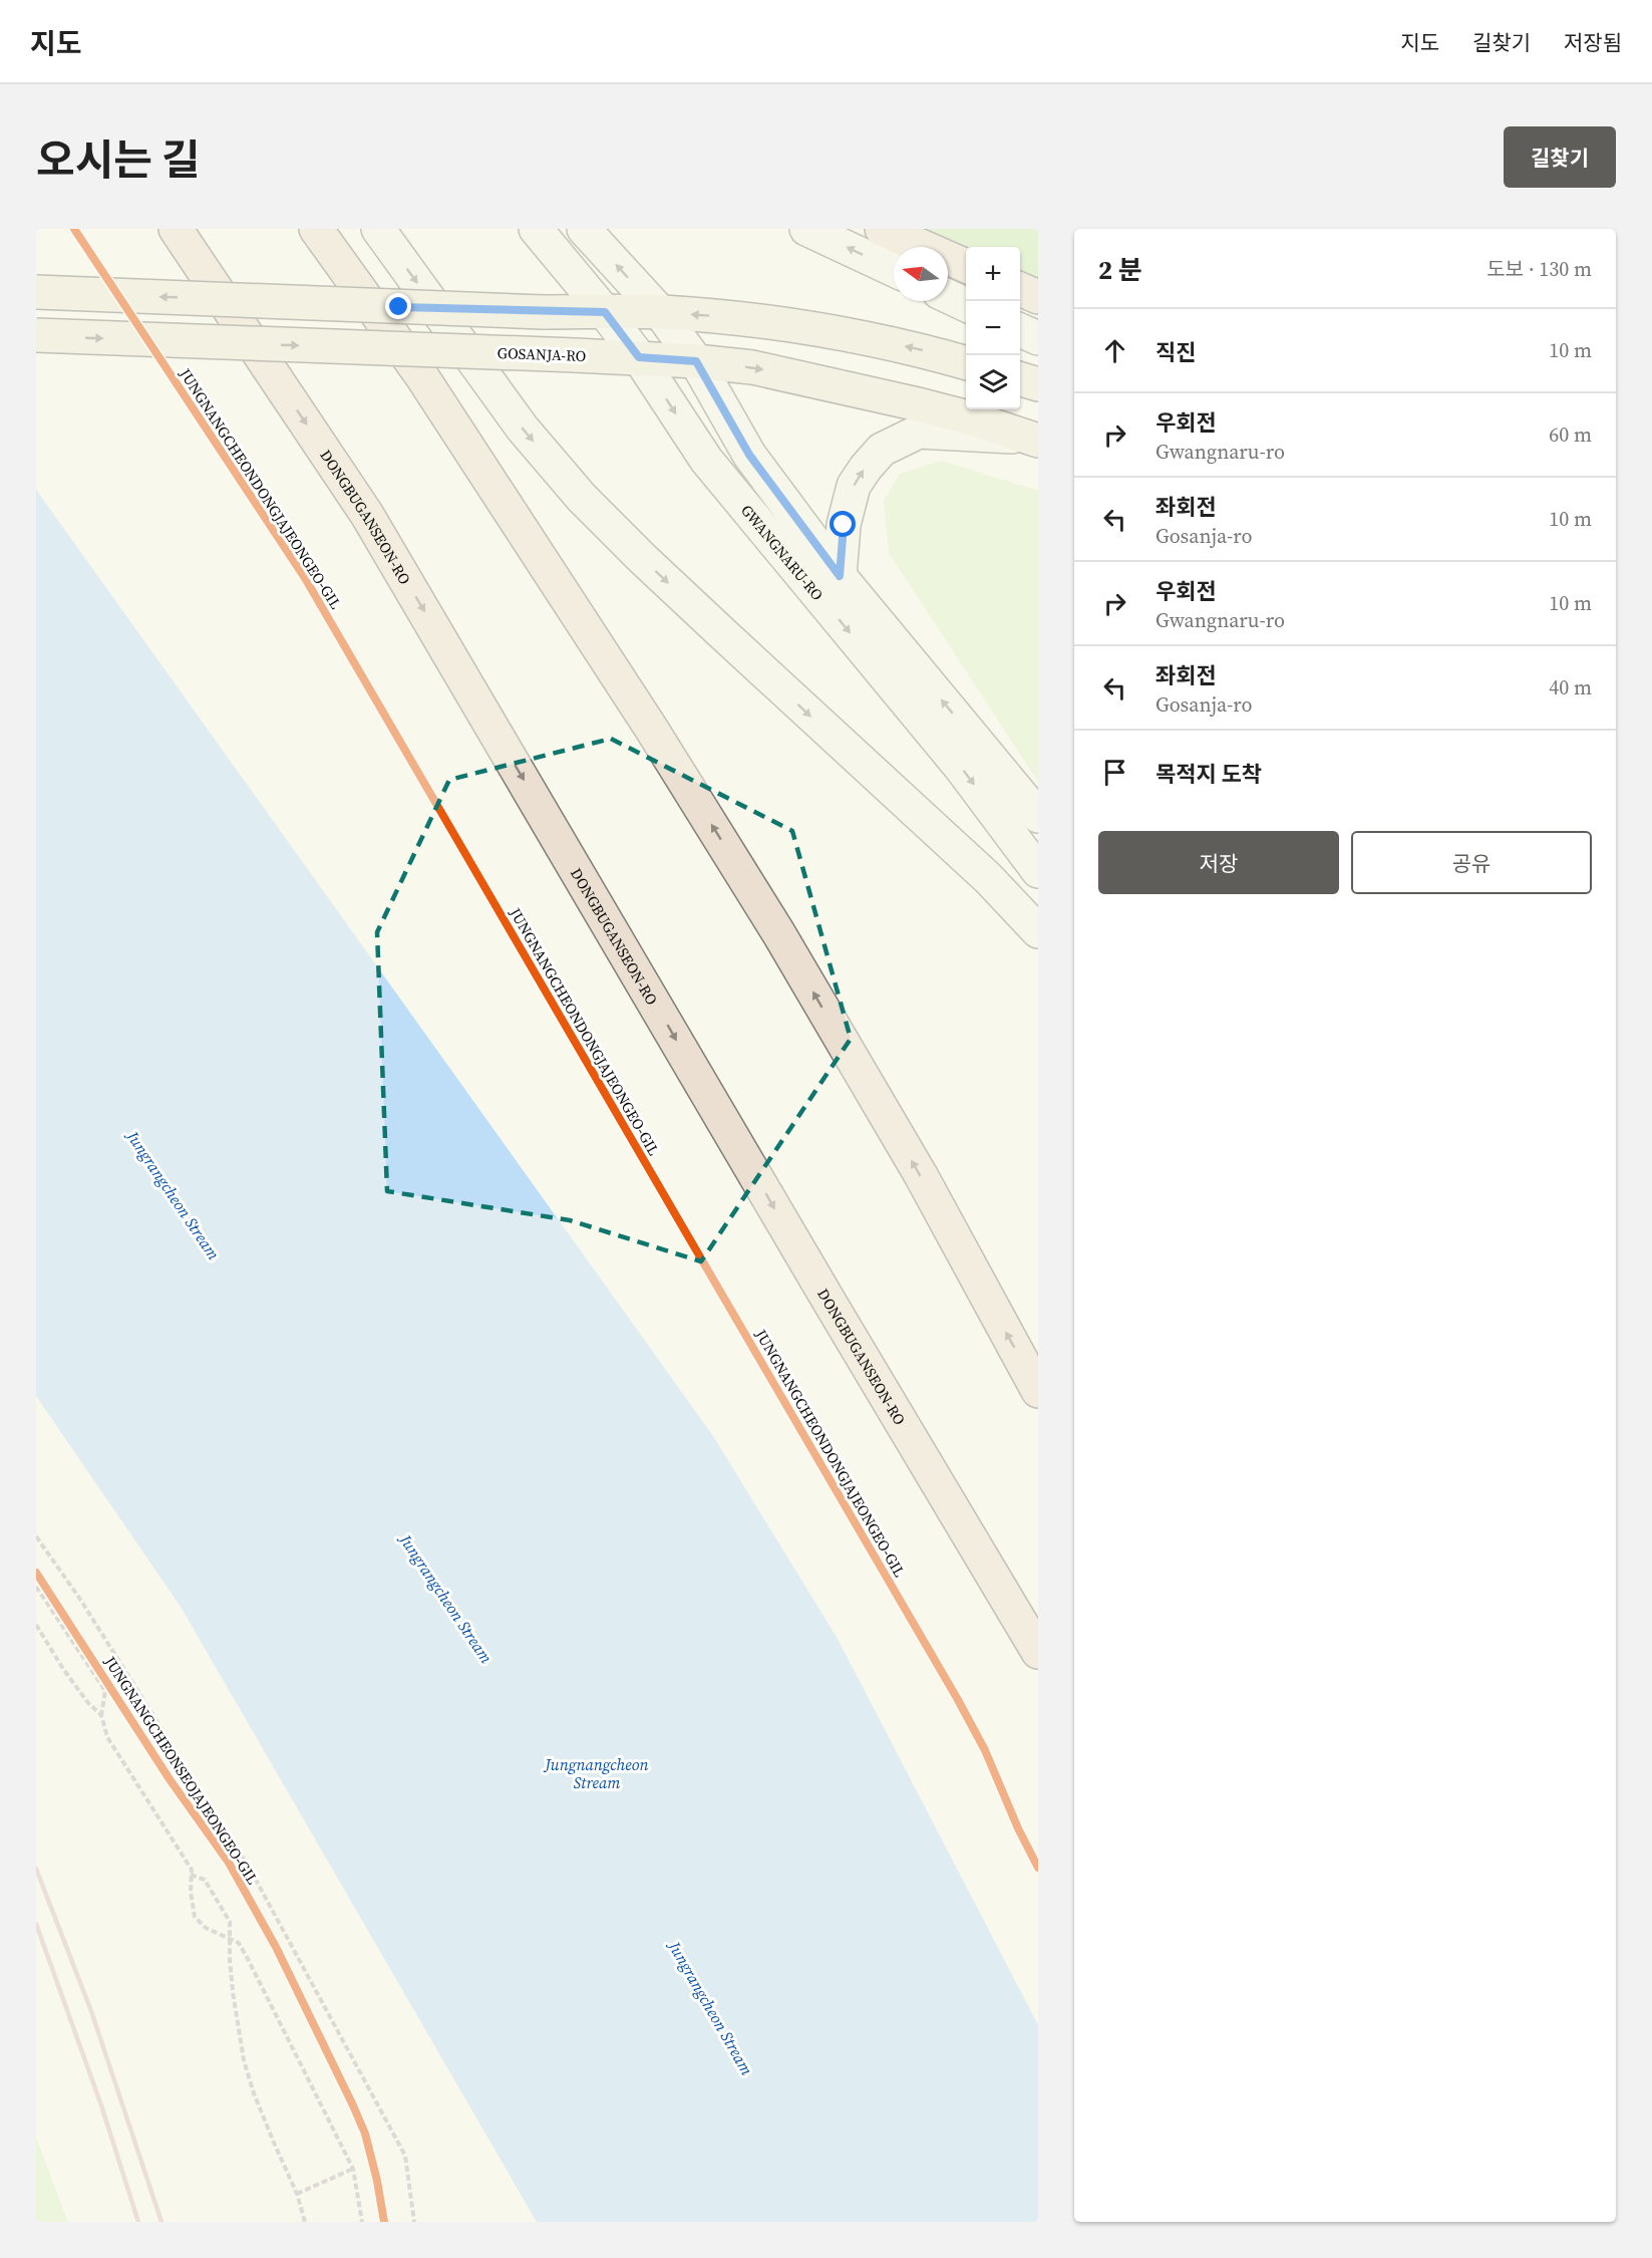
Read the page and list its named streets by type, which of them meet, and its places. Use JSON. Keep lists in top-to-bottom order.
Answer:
{
  "streets": {
    "highway": ["DONGBUGANSEON-RO"],
    "main road": ["GOSANJA-RO", "GWANGNARU-RO"],
    "cycle path": ["JUNGNANGCHEONDONGJAJEONGEO-GIL", "JUNGNANGCHEONSEOJAJEONGEO-GIL"]
  },
  "crossings": [
    ["GOSANJA-RO", "GWANGNARU-RO"]
  ],
  "water": ["Jungrangcheon Stream", "Jungnangcheon Stream"],
  "north": "left",
  "page": {
    "header": "지도",
    "nav": ["지도", "길찾기", "저장됨"],
    "title": "오시는 길",
    "buttons": [
      "길찾기",
      ["저장", "공유"]
    ],
    "heading": ["2 분", "도보 · 130 m"],
    "map_buttons": ["+", "−"],
    "list": [
      ["직진", "10 m"],
      ["우회전", "Gwangnaru-ro", "60 m"],
      ["좌회전", "Gosanja-ro", "10 m"],
      ["우회전", "Gwangnaru-ro", "10 m"],
      ["좌회전", "Gosanja-ro", "40 m"],
      "목적지 도착"
    ]
  }
}
